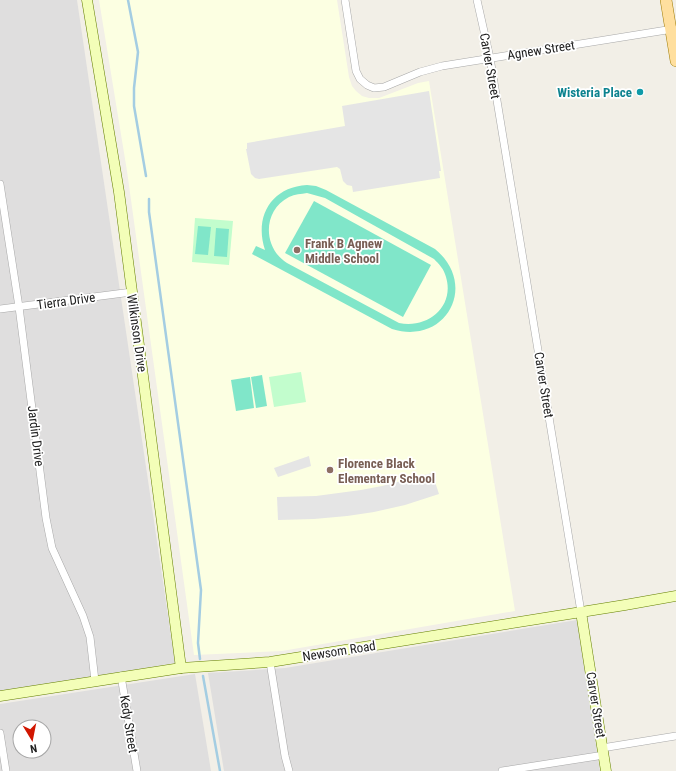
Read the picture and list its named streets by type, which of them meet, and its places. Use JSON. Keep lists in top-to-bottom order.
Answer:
{
  "streets": {
    "street": [
      "Agnew Street",
      "Carver Street",
      "Tierra Drive",
      "Wilkinson Drive",
      "Jardin Drive",
      "Newsom Road",
      "Kedy Street"
    ]
  },
  "crossings": [
    ["Agnew Street", "Carver Street"],
    ["Carver Street", "Newsom Road"],
    ["Tierra Drive", "Wilkinson Drive"],
    ["Tierra Drive", "Jardin Drive"],
    ["Wilkinson Drive", "Newsom Road"],
    ["Jardin Drive", "Newsom Road"],
    ["Newsom Road", "Kedy Street"]
  ],
  "places": ["Wisteria Place", "Frank B Agnew Middle School", "Florence Black Elementary School"],
  "north": "bottom"
}
